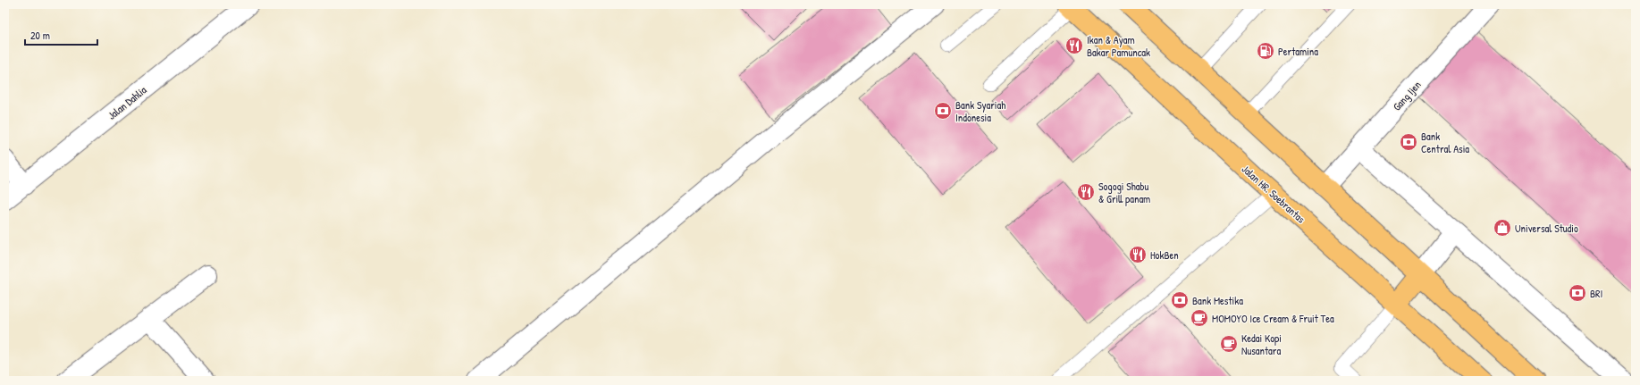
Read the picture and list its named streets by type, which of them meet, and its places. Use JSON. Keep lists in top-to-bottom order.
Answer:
{
  "streets": {
    "main road": ["Jalan HR. Soebrantas"],
    "street": ["Gang Ijen", "Jalan Dahlia"]
  },
  "places": {
    "restaurant": ["Ikan & Ayam Bakar Pamuncak", "Sogogi Shabu & Grill panam", "HokBen"],
    "fuel station": ["Pertamina"],
    "bank": [
      "Bank Syariah Indonesia",
      "Bank Central Asia",
      "BRI",
      "Bank Mestika"
    ],
    "shop": ["Universal Studio"],
    "cafe": ["MOMOYO Ice Cream & Fruit Tea", "Kedai Kopi Nusantara"]
  },
  "scale_bar": "20 m"
}
